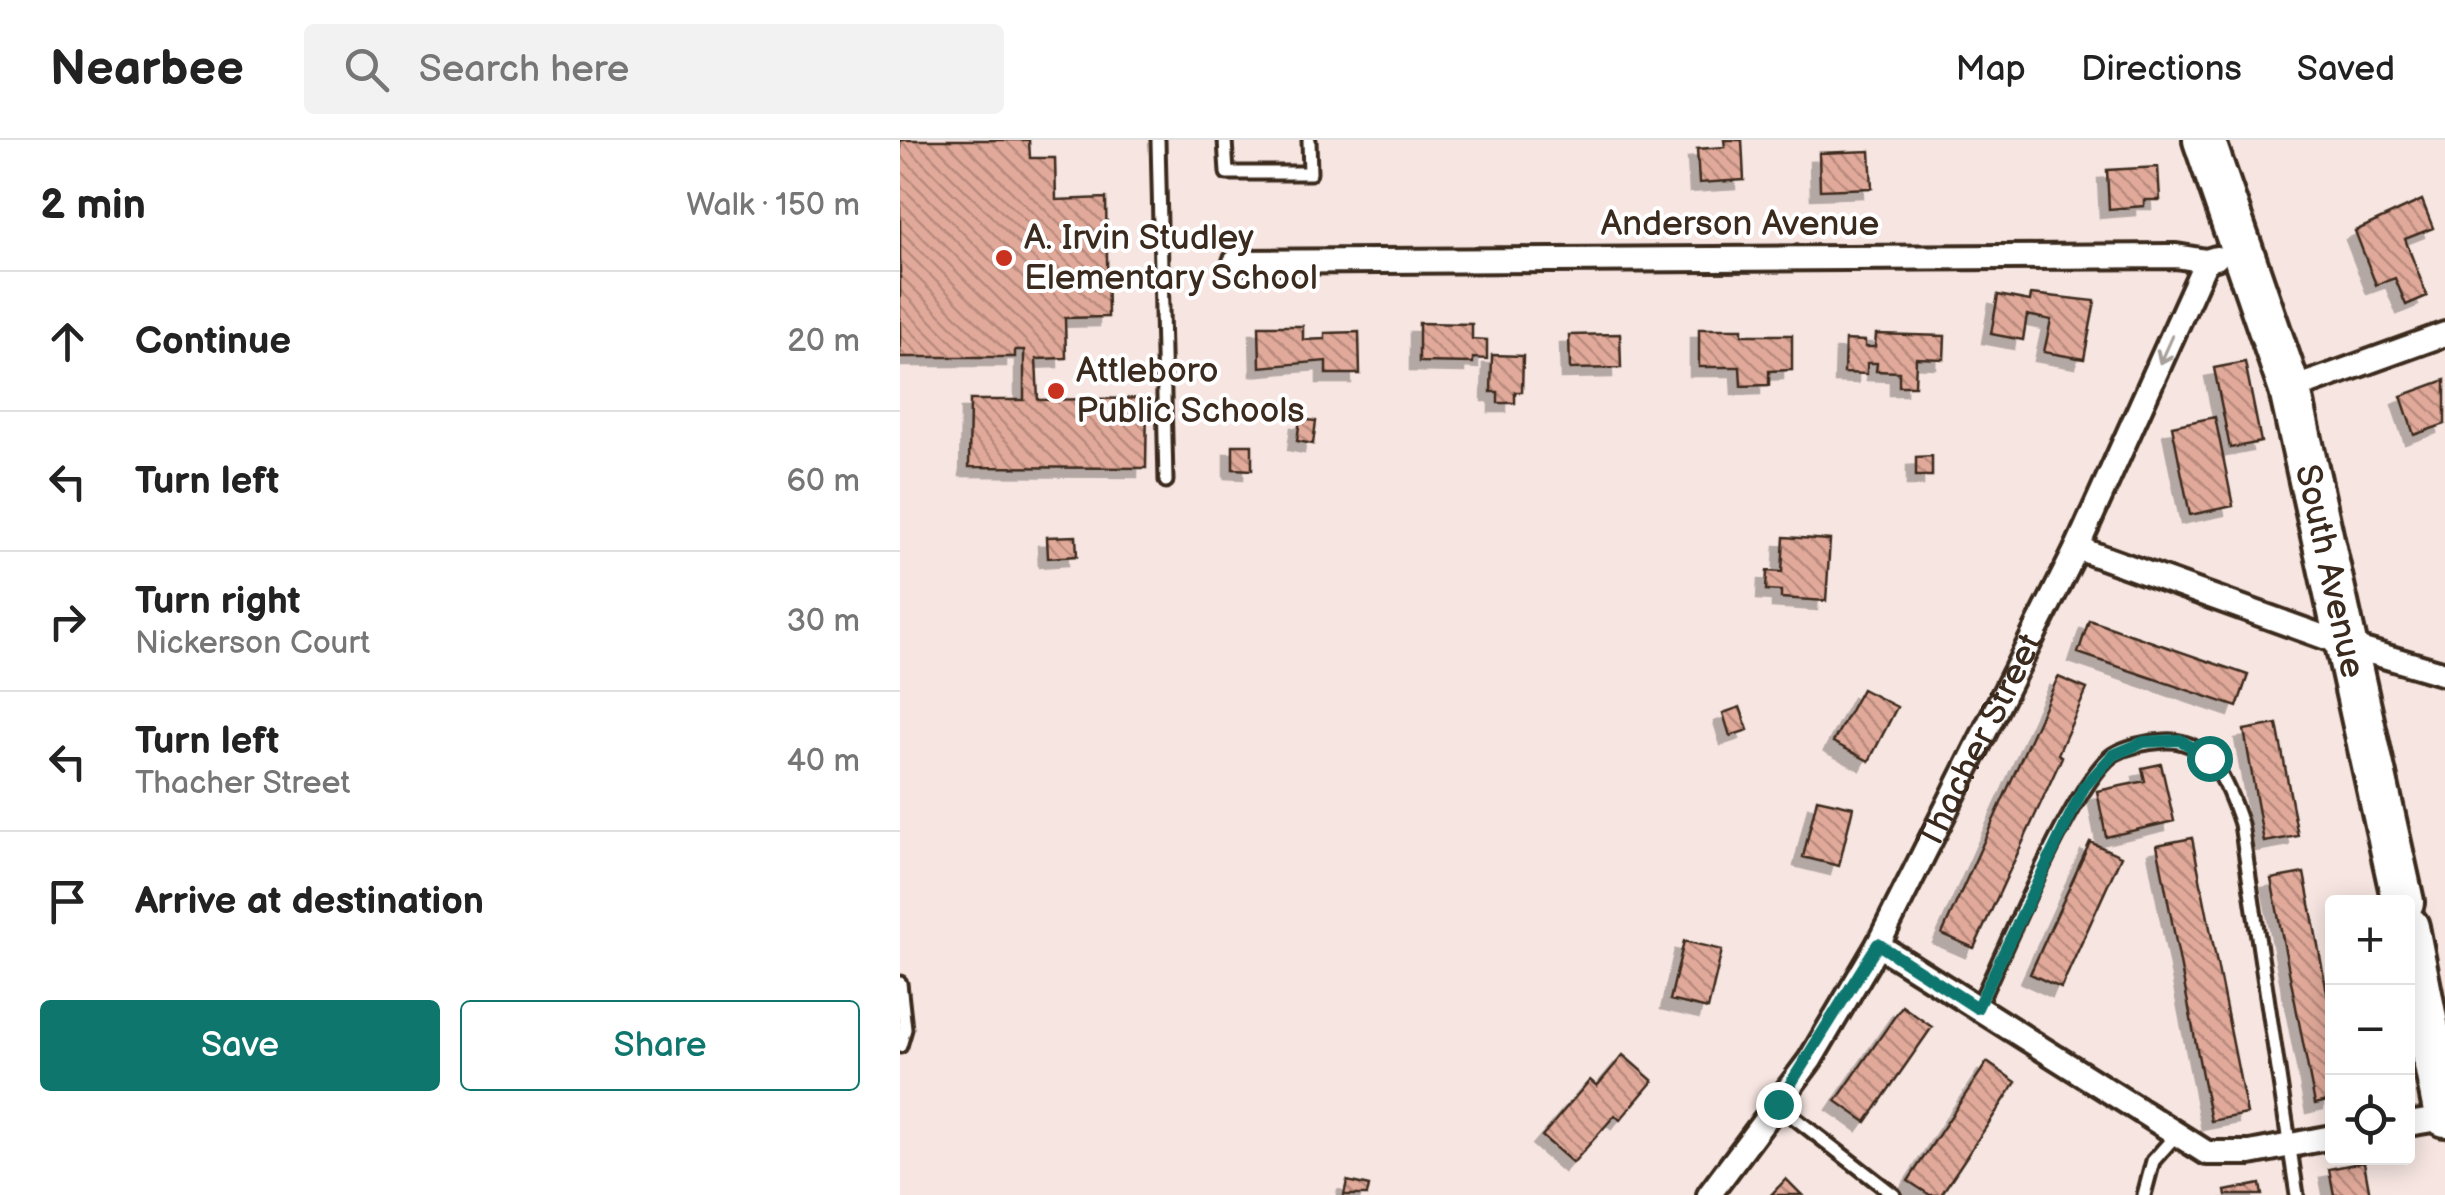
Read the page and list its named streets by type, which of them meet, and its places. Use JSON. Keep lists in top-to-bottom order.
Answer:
{
  "streets": {
    "highway": ["South Avenue"],
    "street": ["Anderson Avenue", "Thacher Street"]
  },
  "crossings": [
    ["Anderson Avenue", "South Avenue"],
    ["Anderson Avenue", "Thacher Street"],
    ["South Avenue", "Thacher Street"]
  ],
  "places": ["A. Irvin Studley Elementary School", "Attleboro Public Schools"],
  "page": {
    "header": "Nearbee",
    "search": "Search here",
    "nav": ["Map", "Directions", "Saved"],
    "heading": ["2 min", "Walk · 150 m"],
    "list": [
      ["Continue", "20 m"],
      ["Turn left", "60 m"],
      ["Turn right", "Nickerson Court", "30 m"],
      ["Turn left", "Thacher Street", "40 m"],
      "Arrive at destination"
    ],
    "map_buttons": ["+", "−"],
    "buttons": ["Save", "Share"]
  }
}
